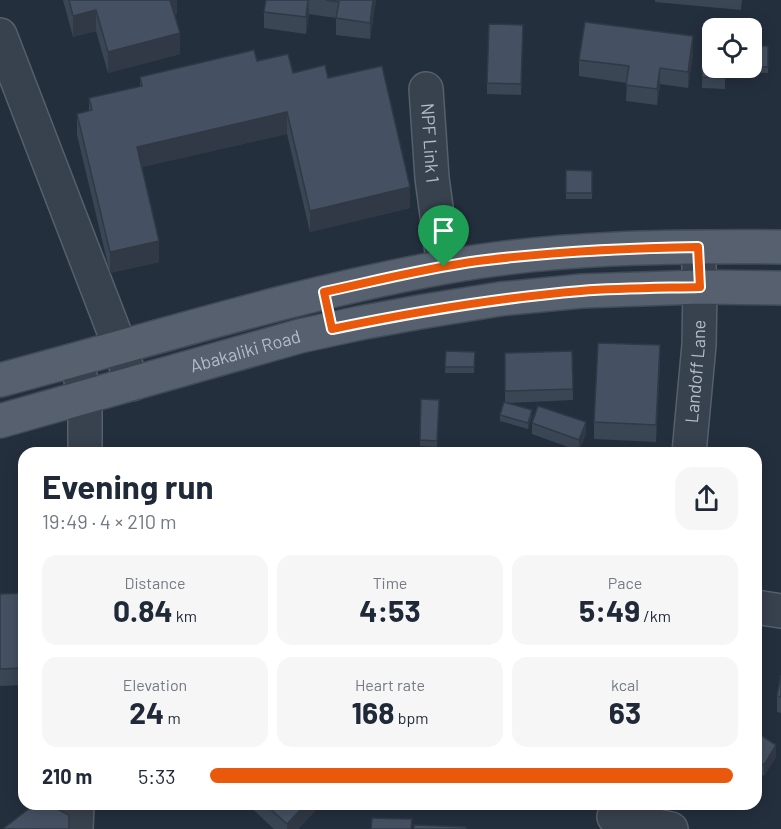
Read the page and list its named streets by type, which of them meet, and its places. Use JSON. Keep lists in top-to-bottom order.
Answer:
{
  "streets": {
    "main road": ["Abakaliki Road"],
    "street": ["NPF Link 1", "Landoff Lane"]
  },
  "crossings": [
    ["NPF Link 1", "Abakaliki Road"],
    ["Abakaliki Road", "Landoff Lane"]
  ],
  "page": {
    "heading": ["Evening run", "19:49 · 4 × 210 m"],
    "stats": [
      ["Distance", "0.84 km"],
      ["Time", "4:53"],
      ["Pace", "5:49 /km"],
      ["Elevation", "24 m"],
      ["Heart rate", "168 bpm"],
      ["kcal", "63"]
    ],
    "list": [
      {
        "name": "210 m",
        "note": "5:33"
      }
    ]
  }
}
